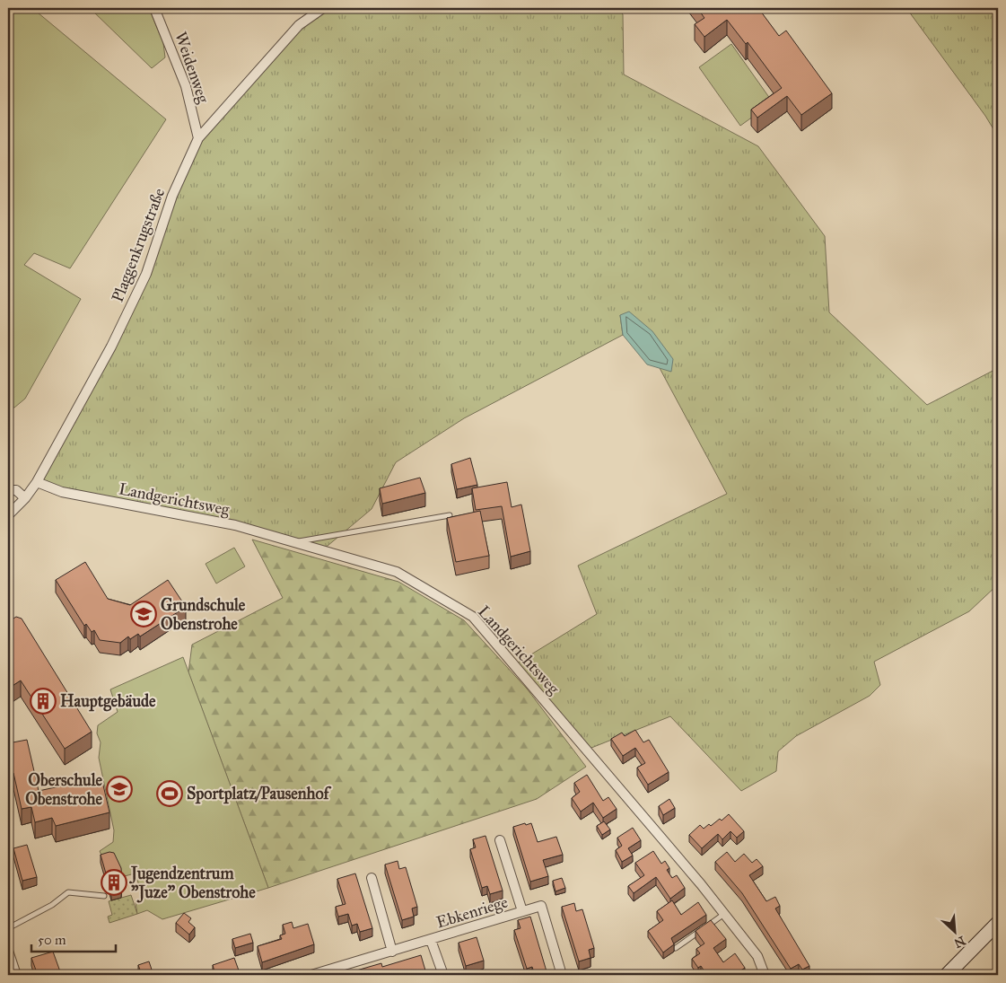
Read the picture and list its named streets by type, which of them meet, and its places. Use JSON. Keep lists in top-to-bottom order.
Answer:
{
  "streets": {
    "street": [
      "Weidenweg",
      "Plaggenkrugstraße",
      "Landgerichtsweg",
      "Ebkenriege"
    ]
  },
  "crossings": [
    ["Weidenweg", "Plaggenkrugstraße"],
    ["Plaggenkrugstraße", "Landgerichtsweg"]
  ],
  "places": {
    "school or university": ["Grundschule Obenstrohe", "Oberschule Obenstrohe"],
    "building": ["Hauptgebäude", "Jugendzentrum \"Juze\" Obenstrohe"],
    "sports": ["Sportplatz/Pausenhof"]
  },
  "scale_bar": "50 m",
  "north": "bottom right"
}
